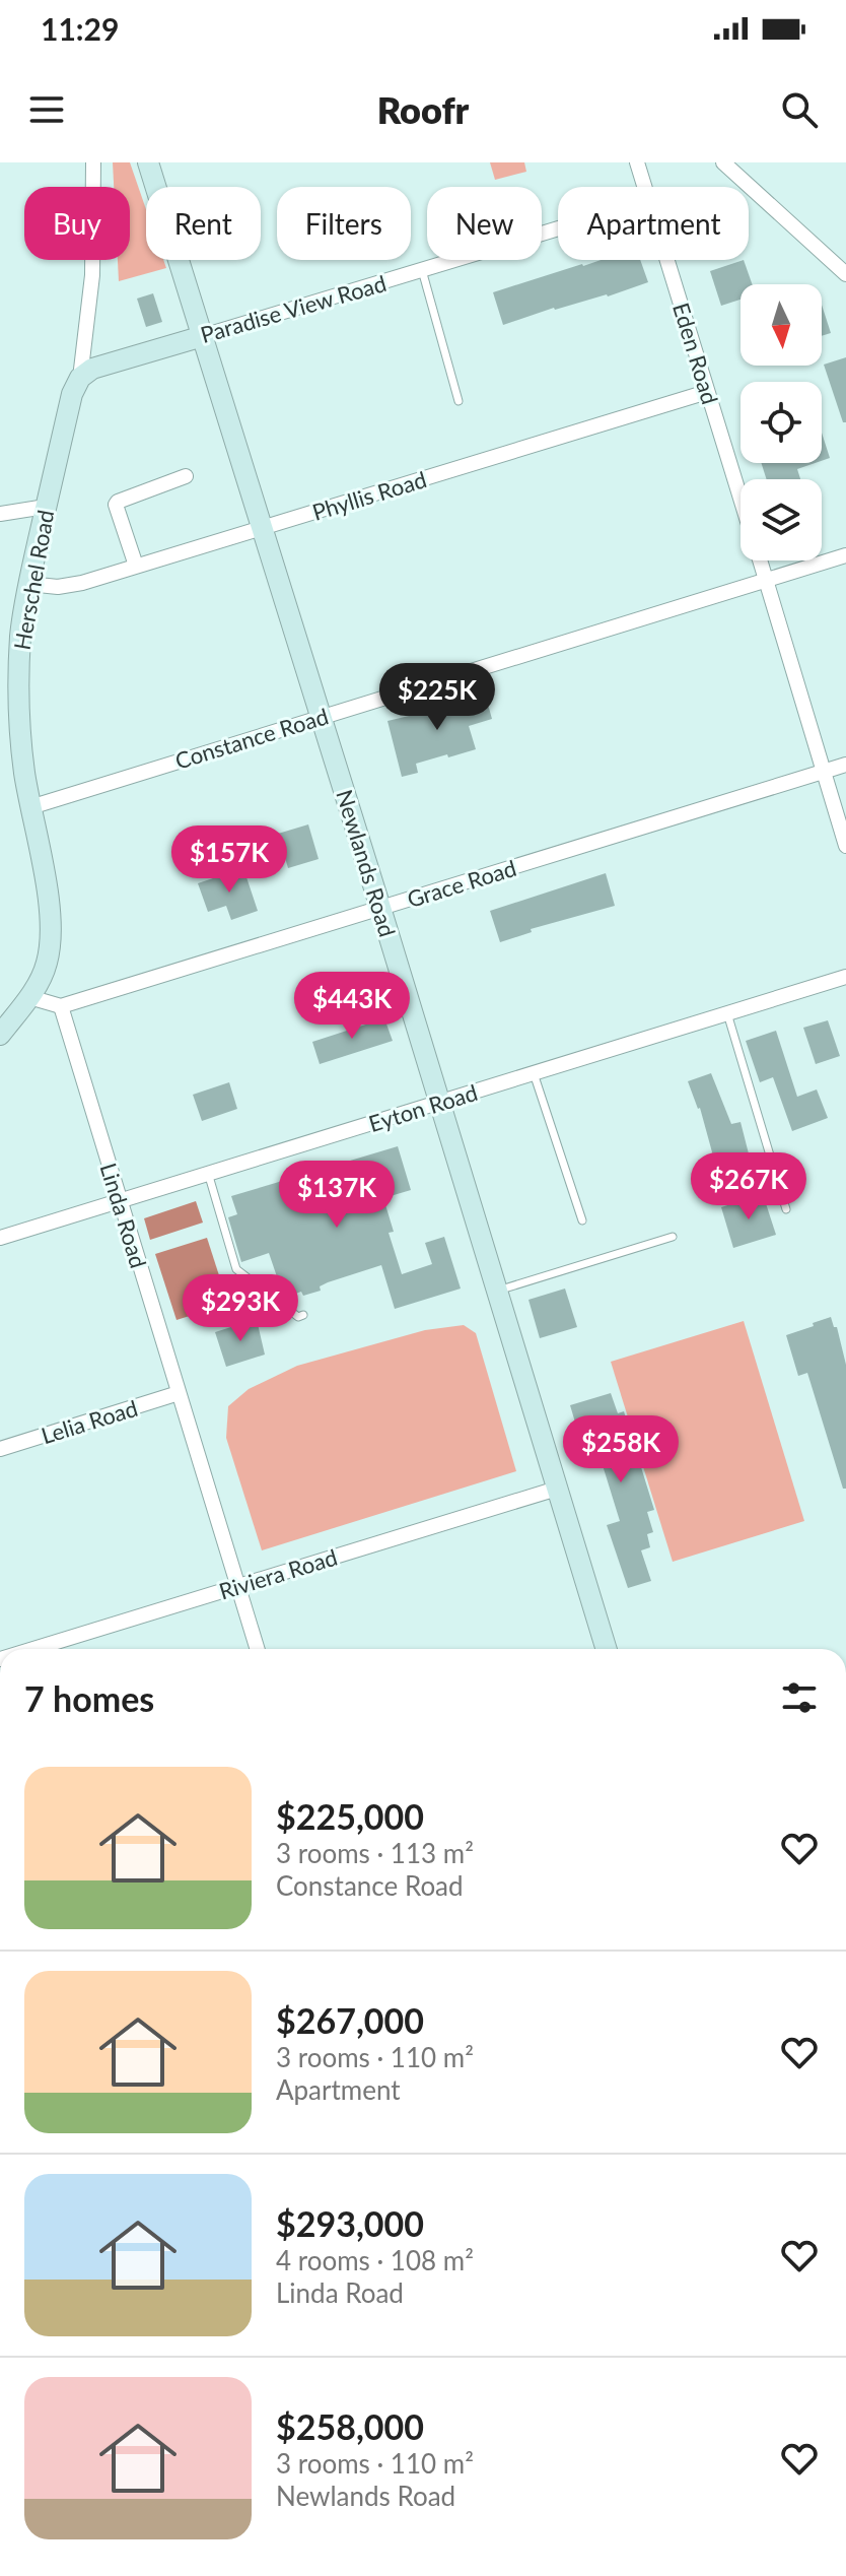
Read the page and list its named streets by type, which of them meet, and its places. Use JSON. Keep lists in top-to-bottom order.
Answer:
{
  "streets": {
    "main road": ["Paradise View Road", "Herschel Road", "Newlands Road"],
    "street": [
      "Eden Road",
      "Phyllis Road",
      "Constance Road",
      "Grace Road",
      "Eyton Road",
      "Linda Road",
      "Lelia Road",
      "Riviera Road"
    ]
  },
  "crossings": [
    ["Paradise View Road", "Herschel Road"],
    ["Paradise View Road", "Newlands Road"],
    ["Eden Road", "Phyllis Road"],
    ["Eden Road", "Constance Road"],
    ["Eden Road", "Grace Road"],
    ["Phyllis Road", "Herschel Road"],
    ["Phyllis Road", "Newlands Road"],
    ["Herschel Road", "Constance Road"],
    ["Constance Road", "Newlands Road"],
    ["Newlands Road", "Grace Road"],
    ["Newlands Road", "Eyton Road"],
    ["Newlands Road", "Riviera Road"],
    ["Grace Road", "Linda Road"],
    ["Eyton Road", "Linda Road"],
    ["Linda Road", "Lelia Road"],
    ["Linda Road", "Riviera Road"]
  ],
  "north": "bottom",
  "page": {
    "status": "11:29",
    "header": "Roofr",
    "chip": [
      "Buy",
      "Rent",
      "Filters",
      "New",
      "Apartment"
    ],
    "price": [
      "$225K",
      "$157K",
      "$443K",
      "$267K",
      "$137K",
      "$293K",
      "$258K"
    ],
    "heading": "7 homes",
    "list": [
      {
        "name": "$225,000",
        "note": "3 rooms · 113 m² · Constance Road"
      },
      {
        "name": "$267,000",
        "note": "3 rooms · 110 m² · Apartment"
      },
      {
        "name": "$293,000",
        "note": "4 rooms · 108 m² · Linda Road"
      },
      {
        "name": "$258,000",
        "note": "3 rooms · 110 m² · Newlands Road"
      }
    ]
  }
}
